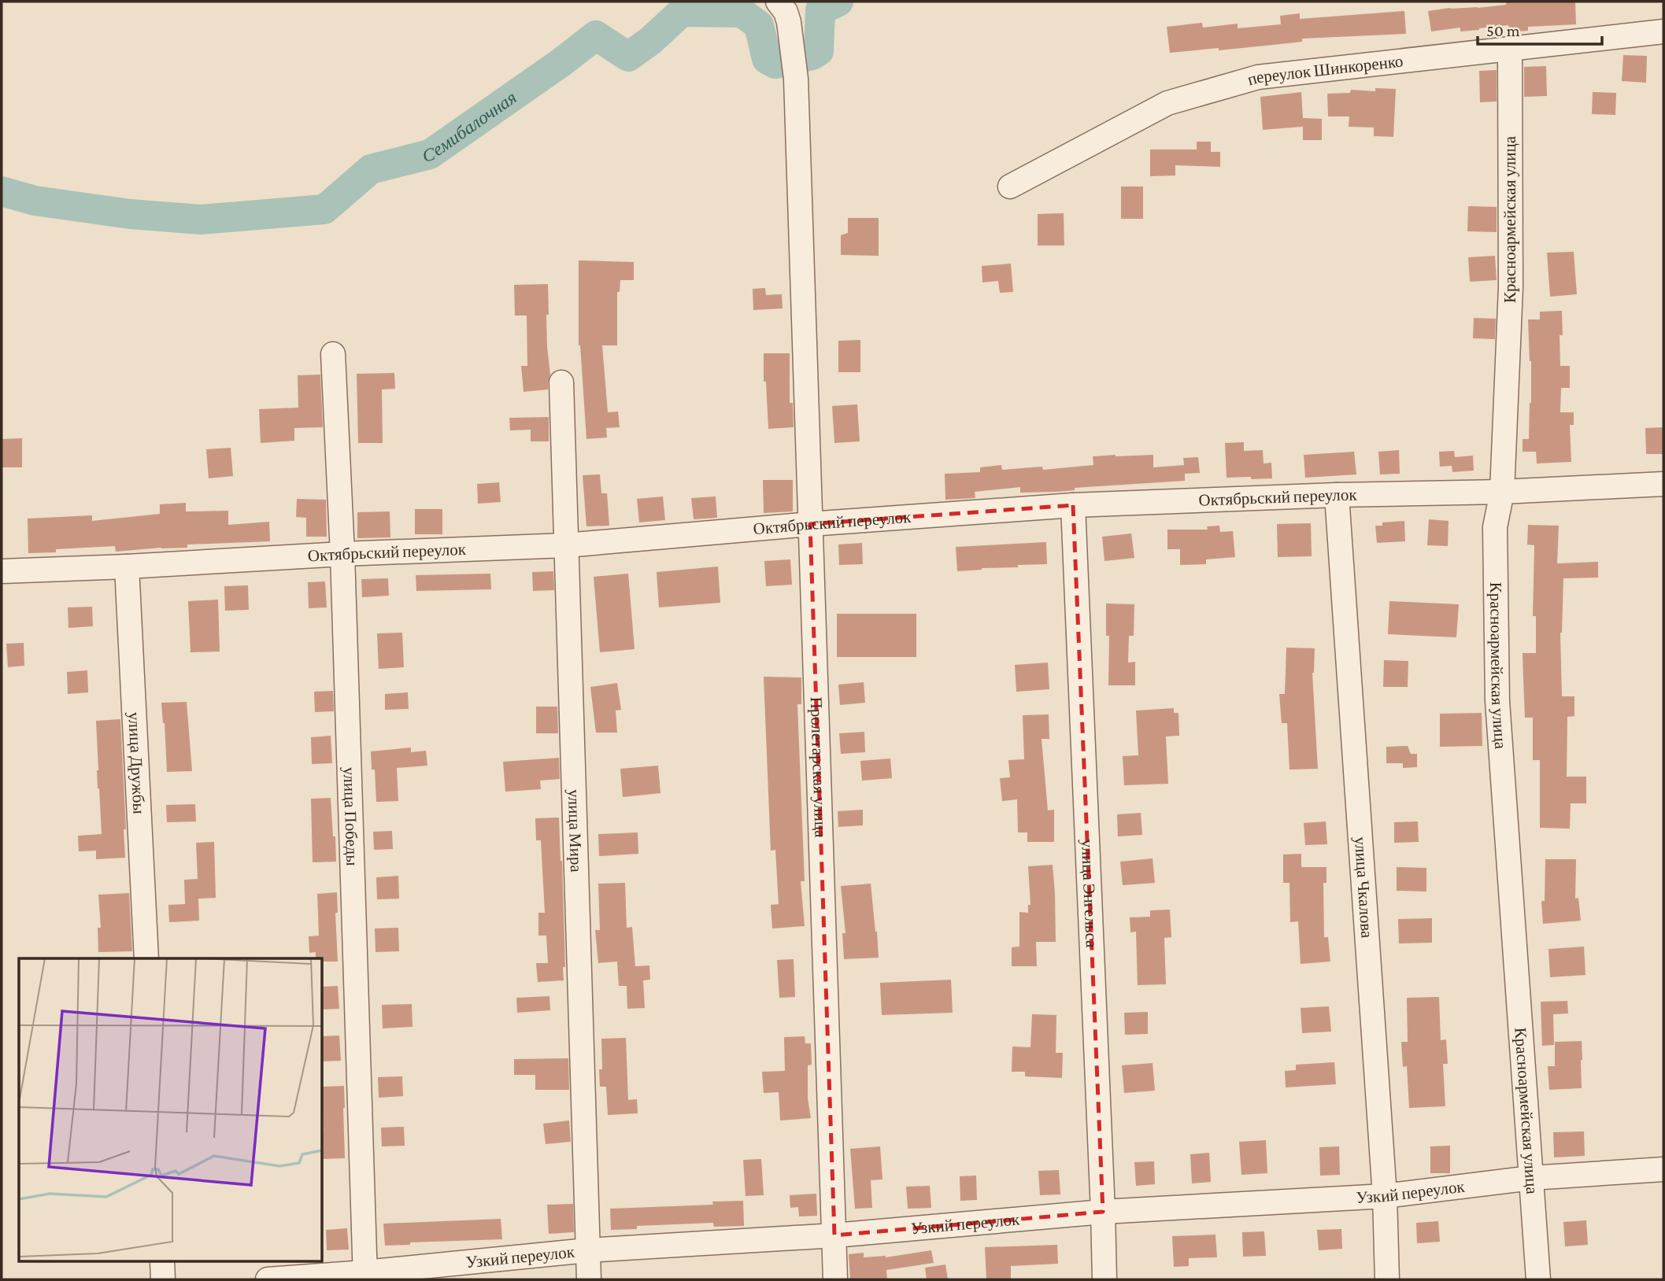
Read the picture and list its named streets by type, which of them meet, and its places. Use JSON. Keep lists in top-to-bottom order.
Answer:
{
  "streets": {
    "street": [
      "переулок Шинкоренко",
      "Красноармейская улица",
      "Октябрьский переулок",
      "улица Дружбы",
      "Пролетарская улица",
      "улица Победы",
      "улица Мира",
      "улица Чкалова",
      "улица Энгельса",
      "Узкий переулок"
    ]
  },
  "crossings": [
    ["переулок Шинкоренко", "Красноармейская улица"],
    ["Красноармейская улица", "Октябрьский переулок"],
    ["Красноармейская улица", "Узкий переулок"],
    ["Октябрьский переулок", "улица Дружбы"],
    ["Октябрьский переулок", "Пролетарская улица"],
    ["Октябрьский переулок", "улица Победы"],
    ["Октябрьский переулок", "улица Мира"],
    ["Октябрьский переулок", "улица Чкалова"],
    ["Октябрьский переулок", "улица Энгельса"],
    ["Пролетарская улица", "Узкий переулок"],
    ["улица Победы", "Узкий переулок"],
    ["улица Мира", "Узкий переулок"],
    ["улица Чкалова", "Узкий переулок"],
    ["улица Энгельса", "Узкий переулок"]
  ],
  "water": ["Семибалочная"],
  "scale_bar": "50 m"
}
